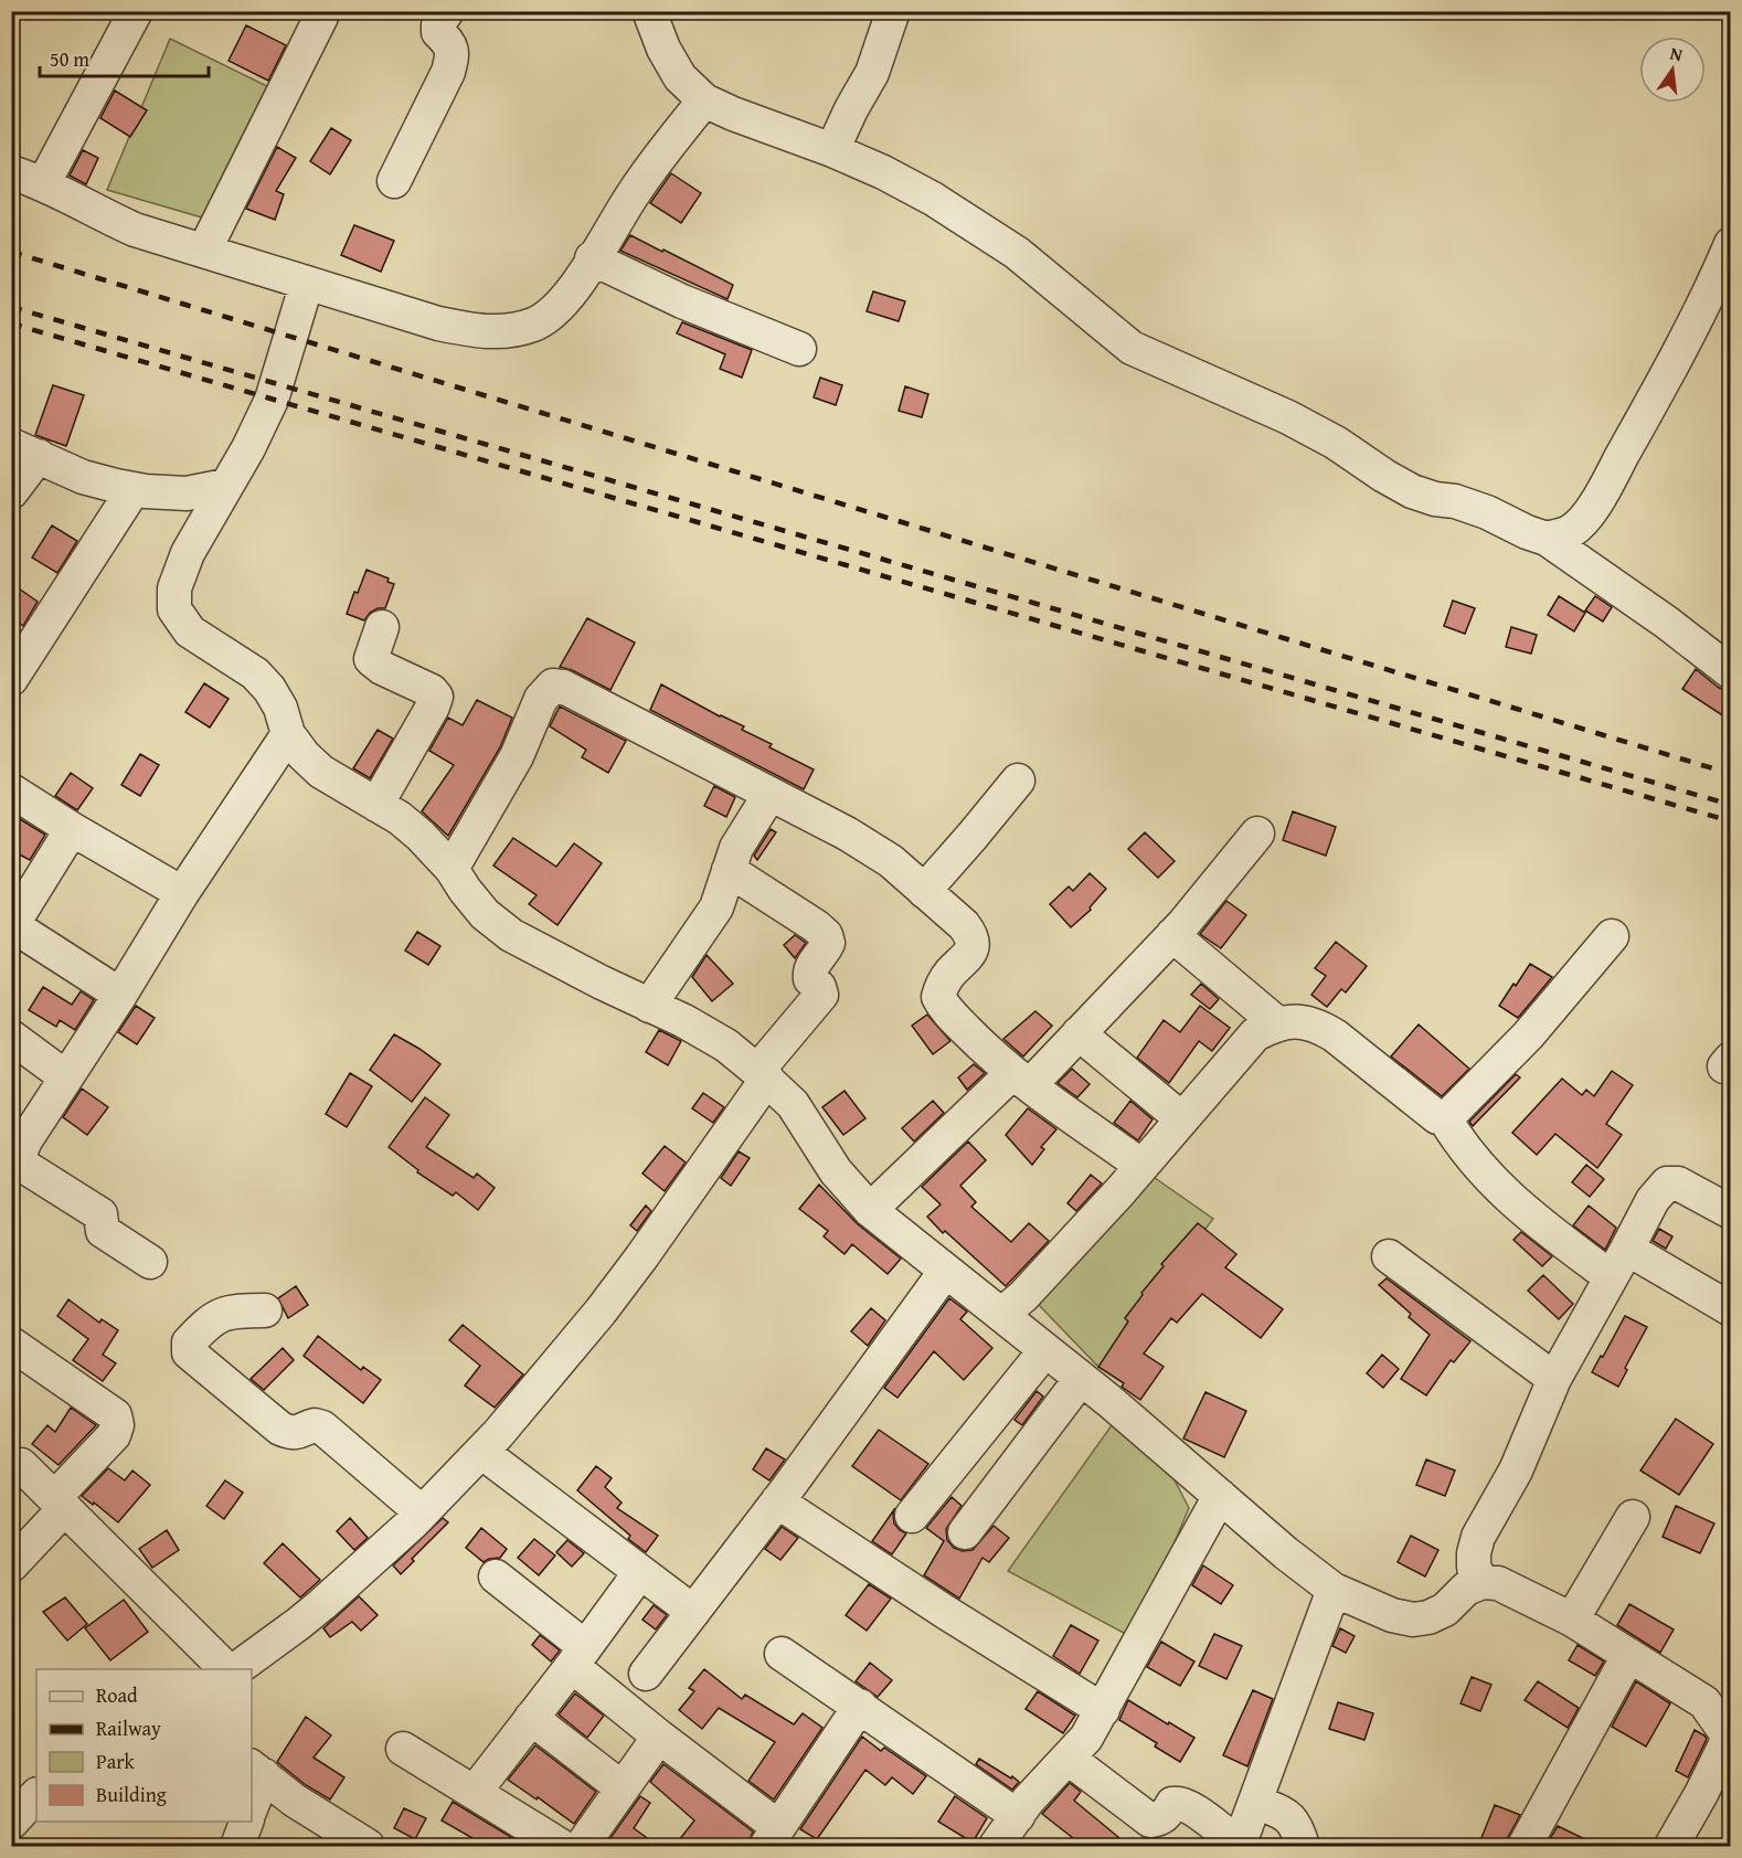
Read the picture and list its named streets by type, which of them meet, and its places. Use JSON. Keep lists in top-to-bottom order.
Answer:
{
  "legend": [
    "Road",
    "Railway",
    "Park",
    "Building"
  ],
  "scale_bar": "50 m",
  "north": "top"
}
